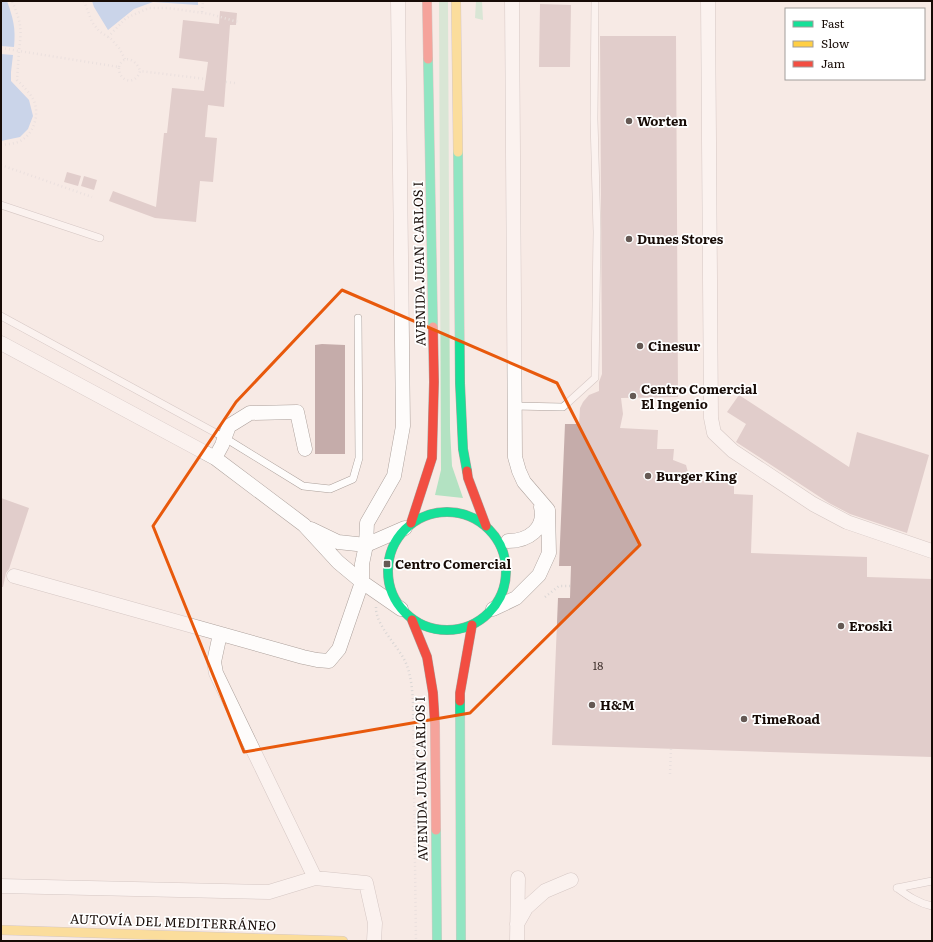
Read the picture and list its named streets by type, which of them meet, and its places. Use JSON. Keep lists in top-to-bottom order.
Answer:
{
  "streets": {
    "main road": ["AVENIDA JUAN CARLOS I", "AUTOVÍA DEL MEDITERRÁNEO"]
  },
  "places": {
    "other": [
      "Worten",
      "Dunes Stores",
      "Cinesur",
      "Centro Comercial El Ingenio",
      "Burger King",
      "Eroski",
      "H&M",
      "TimeRoad"
    ],
    "transit": ["Centro Comercial"]
  },
  "house_numbers": ["18"],
  "legend": ["Fast", "Slow", "Jam"]
}
